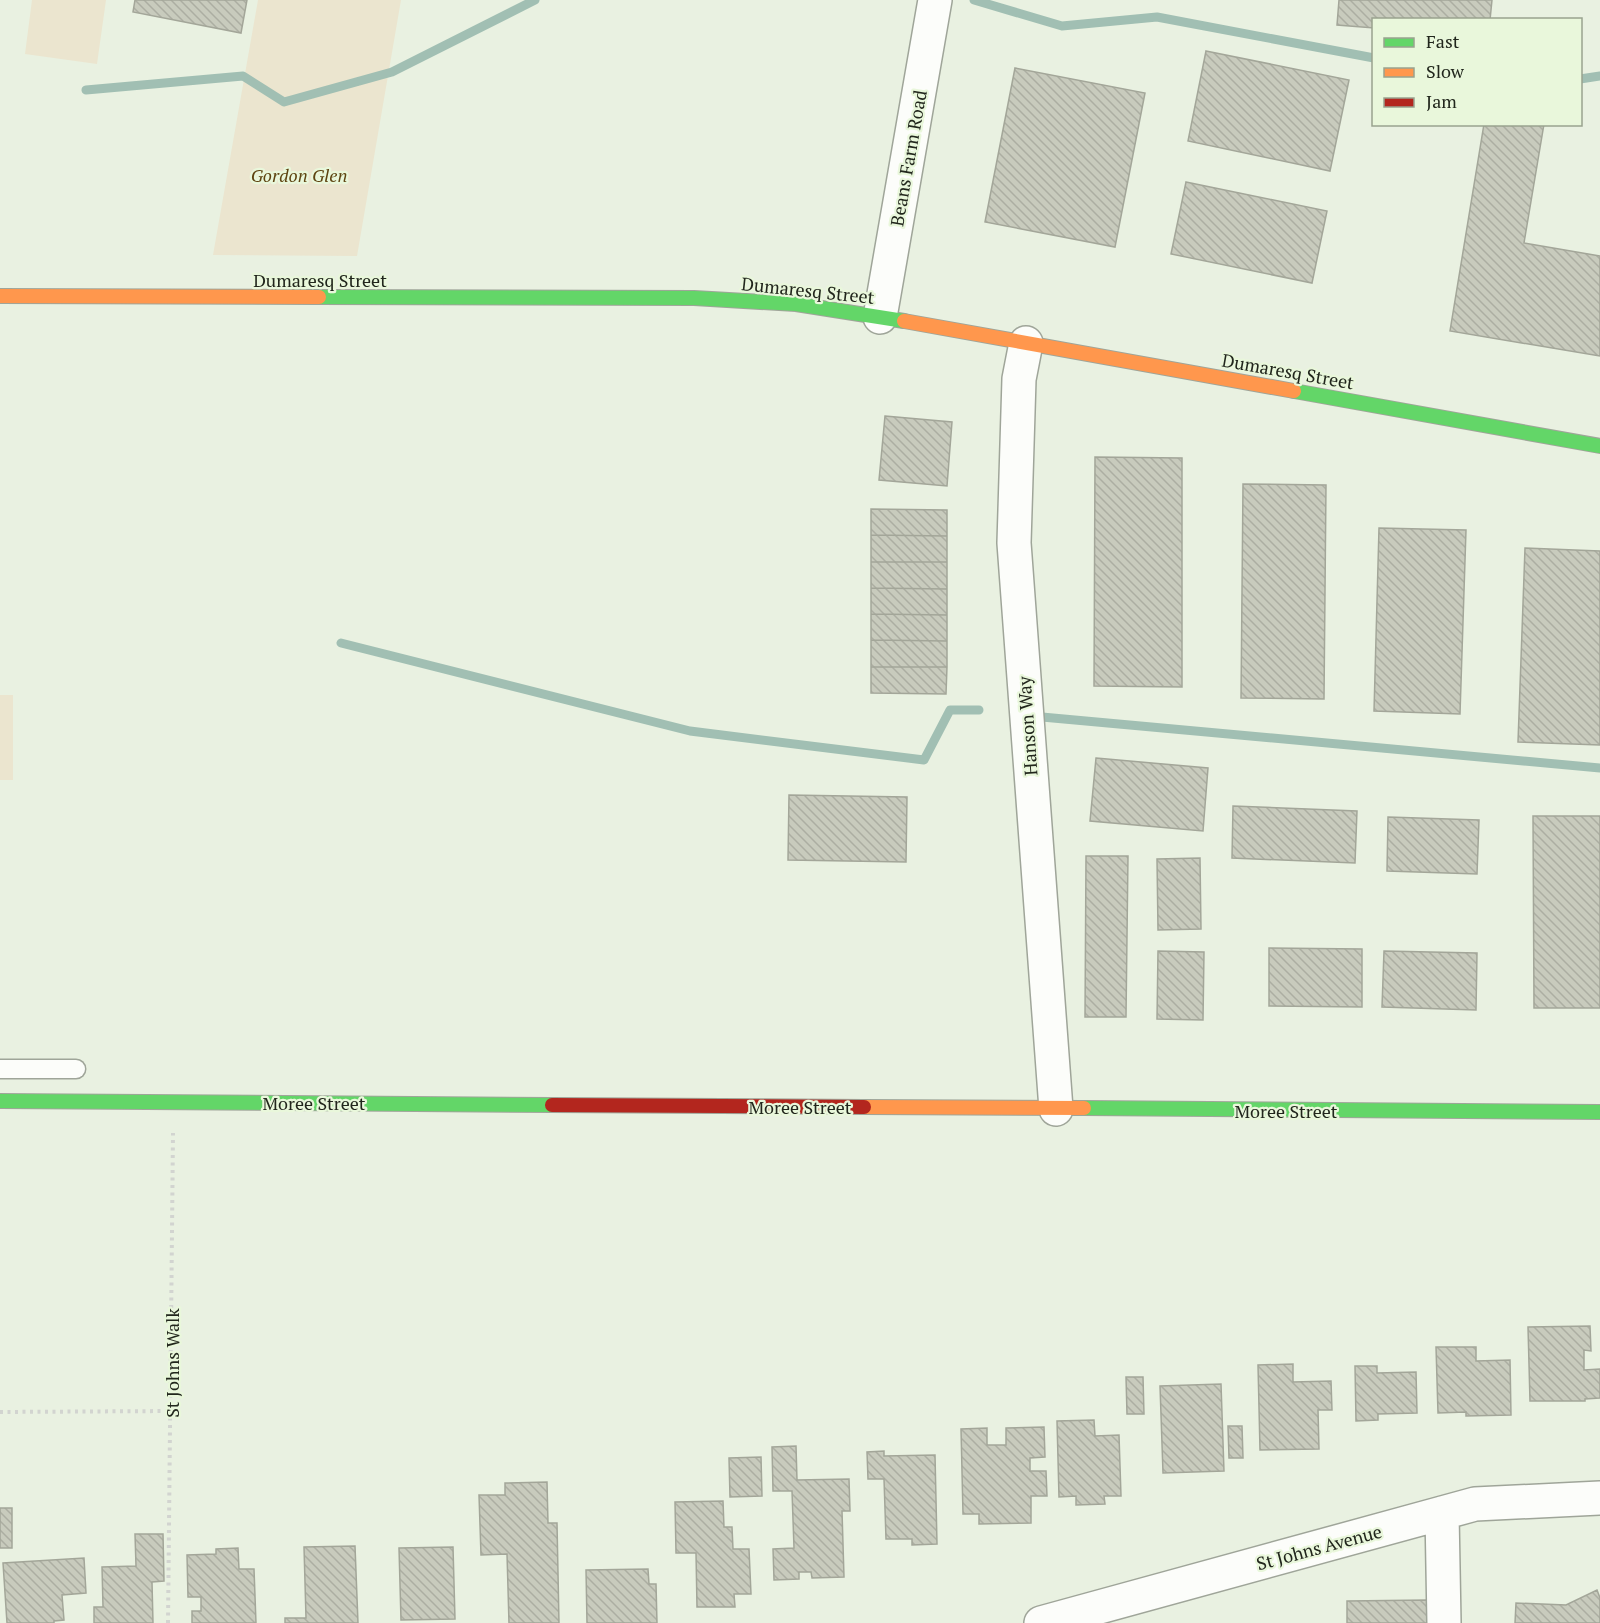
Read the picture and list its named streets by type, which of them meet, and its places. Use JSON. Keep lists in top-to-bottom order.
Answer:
{
  "streets": {
    "street": [
      "Beans Farm Road",
      "Dumaresq Street",
      "Hanson Way",
      "Moree Street",
      "St Johns Avenue"
    ],
    "path": ["St Johns Walk"]
  },
  "crossings": [
    ["Beans Farm Road", "Dumaresq Street"],
    ["Dumaresq Street", "Hanson Way"],
    ["Hanson Way", "Moree Street"],
    ["Moree Street", "St Johns Walk"]
  ],
  "parks": ["Gordon Glen"],
  "legend": ["Fast", "Slow", "Jam"]
}
